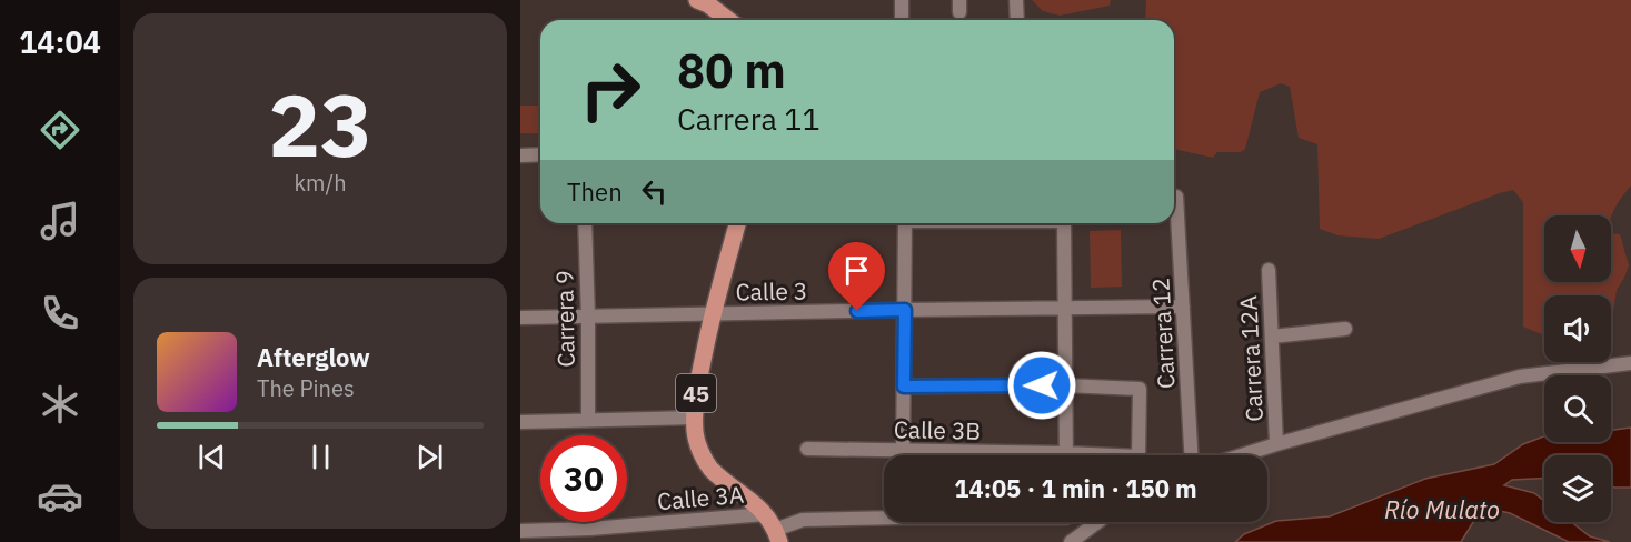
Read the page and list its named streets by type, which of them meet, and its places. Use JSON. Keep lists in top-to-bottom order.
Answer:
{
  "streets": {
    "main road": ["45"],
    "street": [
      "Calle 3",
      "Carrera 9",
      "Carrera 12",
      "Carrera 12A",
      "Calle 3B",
      "Calle 3A"
    ]
  },
  "crossings": [
    ["Calle 3", "Carrera 9"],
    ["Calle 3", "Carrera 12"],
    ["Calle 3", "45"],
    ["45", "Calle 3A"]
  ],
  "water": ["Río Mulato"],
  "north": "bottom",
  "page": {
    "tabs": "14:04",
    "tile": ["23", "km/h"],
    "turn": ["80 m", "Carrera 11"],
    "then": "Then",
    "song": ["Afterglow", "The Pines"],
    "limit": "30",
    "trip": "14:05 · 1 min · 150 m"
  }
}
